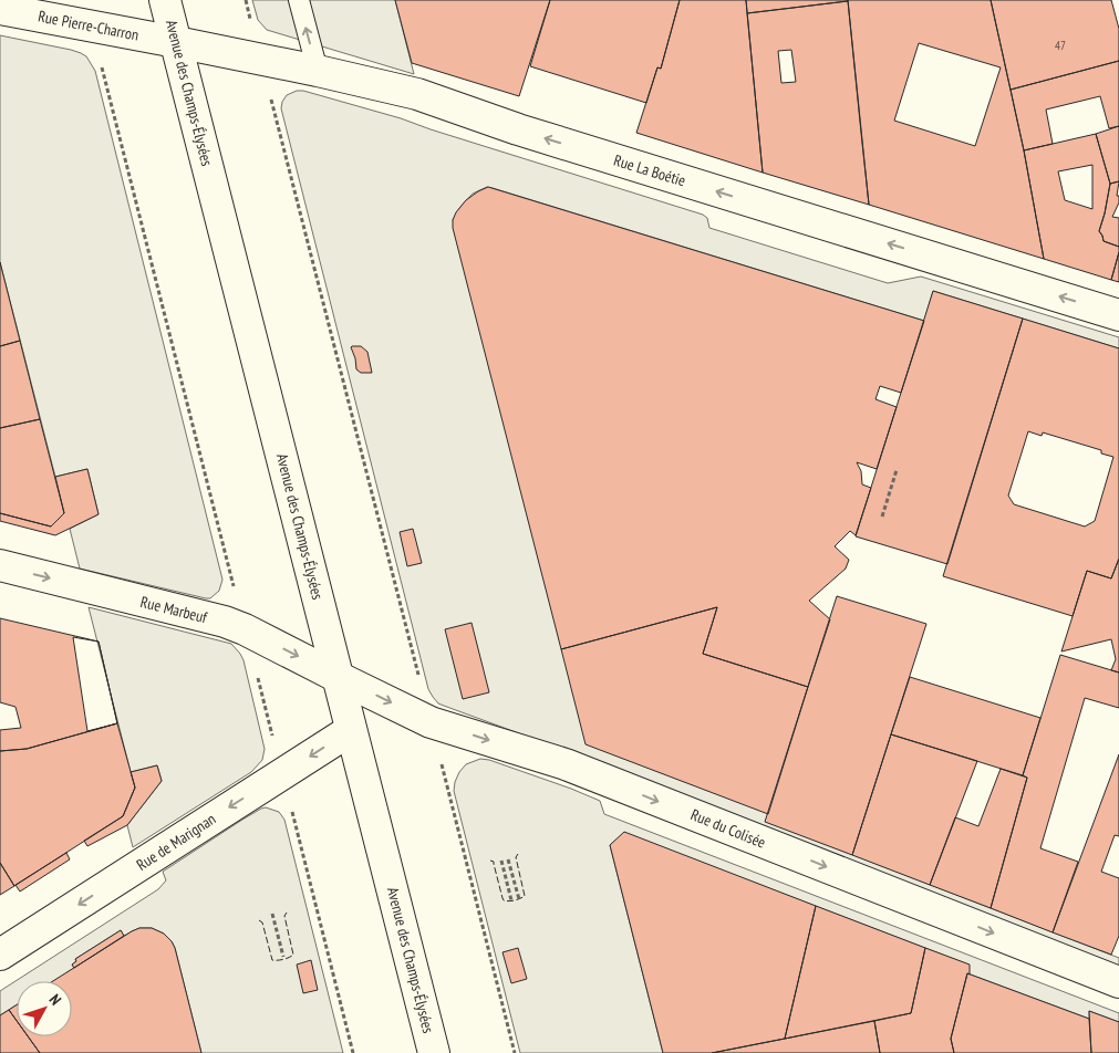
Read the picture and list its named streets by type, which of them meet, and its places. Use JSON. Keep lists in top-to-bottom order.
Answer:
{
  "streets": {
    "street": [
      "Rue Pierre-Charron",
      "Avenue des Champs-Élysées",
      "Rue La Boétie",
      "Rue Marbeuf",
      "Rue du Colisée",
      "Rue de Marignan"
    ]
  },
  "crossings": [
    ["Rue Pierre-Charron", "Avenue des Champs-Élysées"],
    ["Rue Pierre-Charron", "Rue La Boétie"],
    ["Avenue des Champs-Élysées", "Rue La Boétie"],
    ["Avenue des Champs-Élysées", "Rue Marbeuf"],
    ["Avenue des Champs-Élysées", "Rue du Colisée"],
    ["Avenue des Champs-Élysées", "Rue de Marignan"],
    ["Rue Marbeuf", "Rue du Colisée"]
  ],
  "one_way": [
    "Rue La Boétie",
    "Rue Marbeuf",
    "Rue du Colisée",
    "Rue de Marignan"
  ],
  "house_numbers": ["47"],
  "north": "top right"
}
